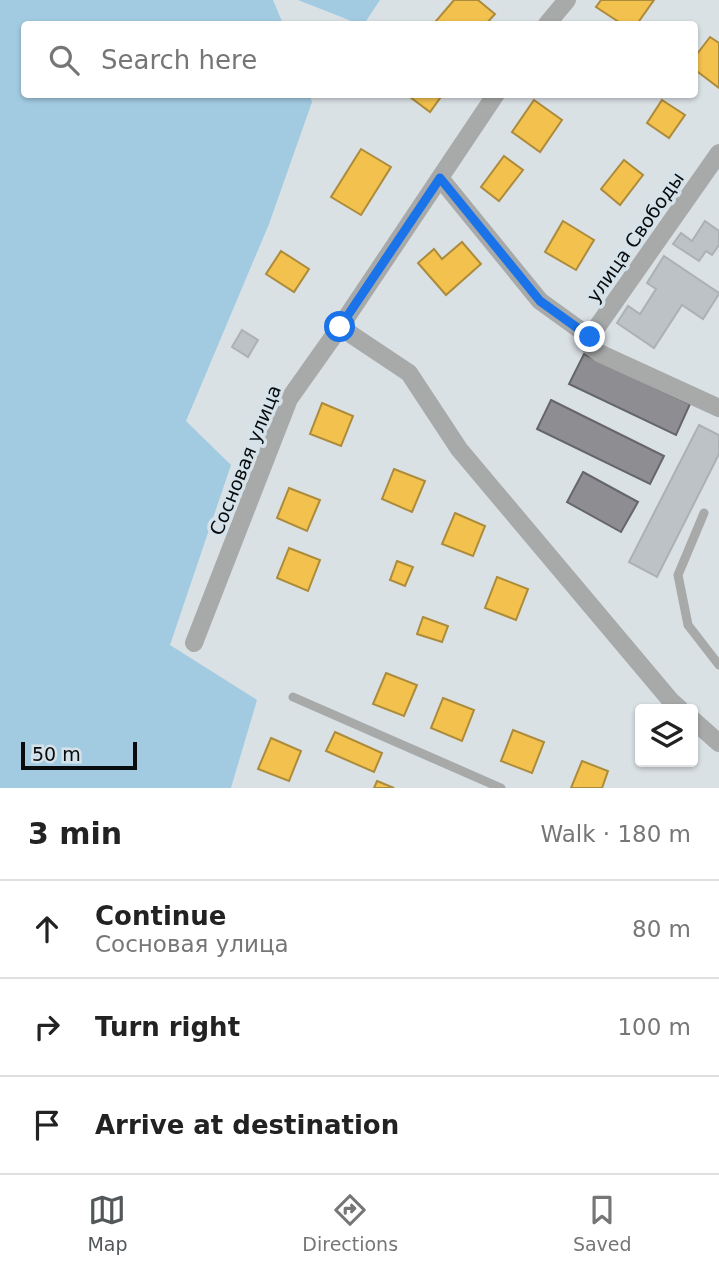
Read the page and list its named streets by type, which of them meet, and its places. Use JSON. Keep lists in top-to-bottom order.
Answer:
{
  "streets": {
    "street": ["улица Свободы", "Сосновая улица"]
  },
  "scale_bar": "50 m",
  "page": {
    "search": "Search here",
    "scale": "50 m",
    "heading": ["3 min", "Walk · 180 m"],
    "list": [
      ["Continue", "Сосновая улица", "80 m"],
      ["Turn right", "100 m"],
      "Arrive at destination"
    ],
    "nav": ["Map", "Directions", "Saved"]
  }
}
